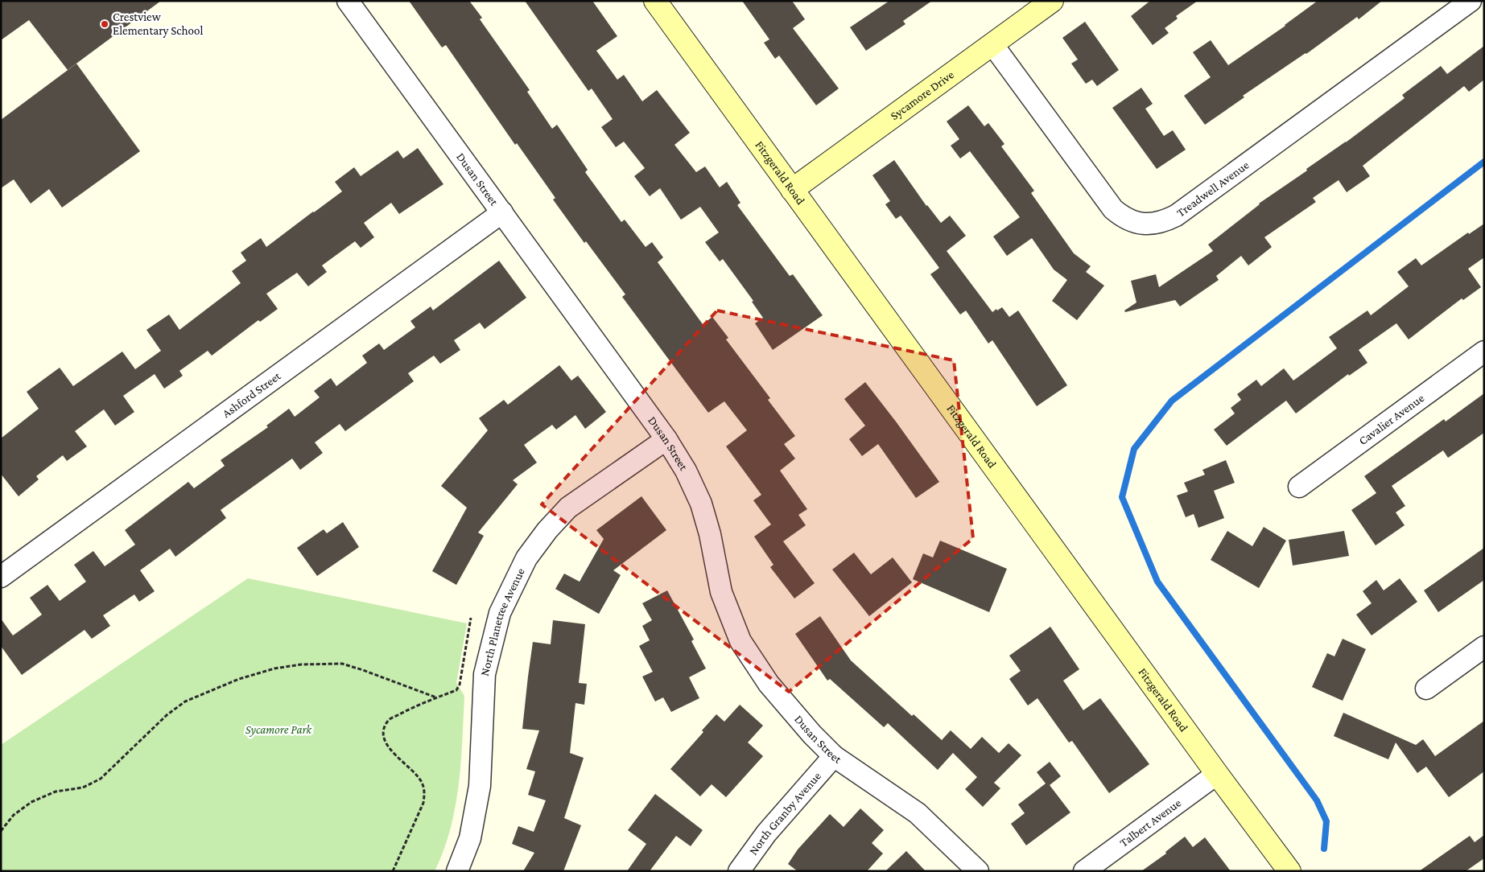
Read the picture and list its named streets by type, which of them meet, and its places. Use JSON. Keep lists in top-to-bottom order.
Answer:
{
  "streets": {
    "main road": ["Sycamore Drive", "Fitzgerald Road"],
    "street": [
      "Dusan Street",
      "Treadwell Avenue",
      "Ashford Street",
      "Cavalier Avenue",
      "North Planetree Avenue",
      "North Granby Avenue",
      "Talbert Avenue"
    ]
  },
  "crossings": [
    ["Sycamore Drive", "Fitzgerald Road"],
    ["Sycamore Drive", "Treadwell Avenue"],
    ["Fitzgerald Road", "Talbert Avenue"],
    ["Dusan Street", "Ashford Street"],
    ["Dusan Street", "North Planetree Avenue"],
    ["Dusan Street", "North Granby Avenue"]
  ],
  "parks": ["Sycamore Park"],
  "places": ["Crestview Elementary School"]
}
